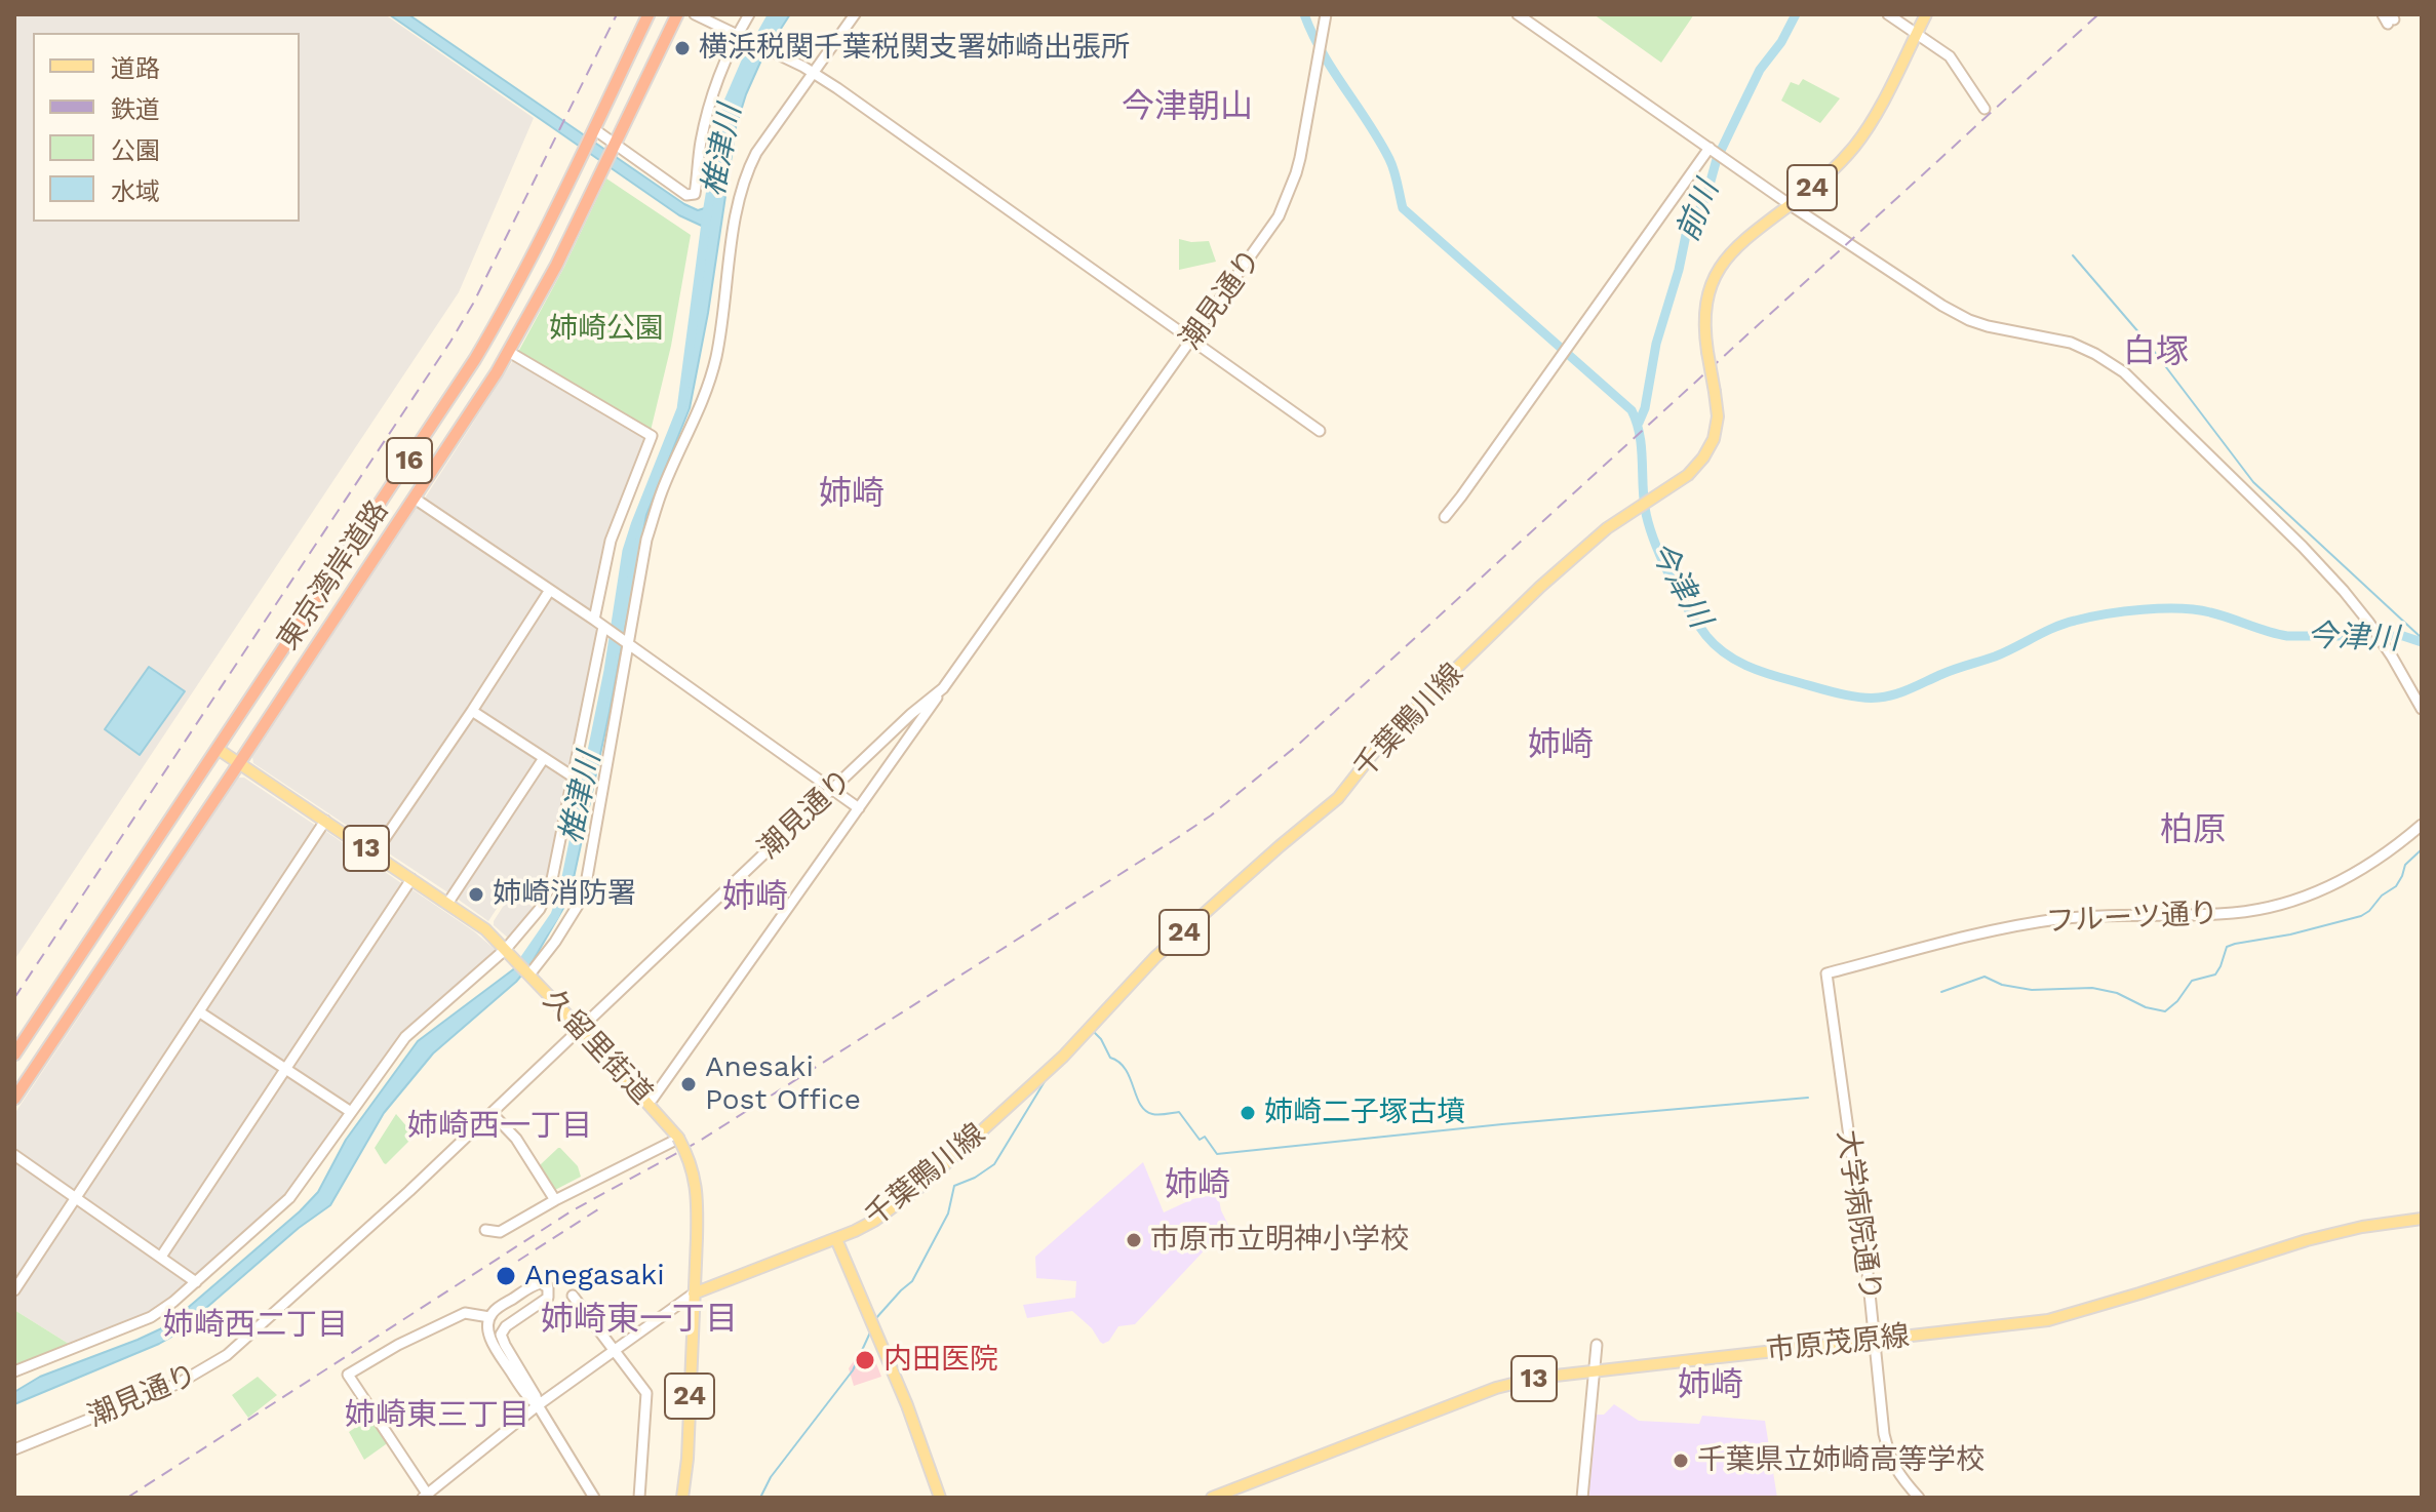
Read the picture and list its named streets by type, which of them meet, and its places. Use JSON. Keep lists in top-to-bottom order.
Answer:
{
  "streets": {
    "highway": ["16", "東京湾岸道路"],
    "main road": [
      "24",
      "千葉鴨川線",
      "13",
      "久留里街道",
      "市原茂原線"
    ],
    "street": ["潮見通り", "フルーツ通り", "大学病院通り"]
  },
  "crossings": [
    ["潮見通り", "久留里街道"],
    ["東京湾岸道路", "久留里街道"],
    ["千葉鴨川線", "久留里街道"],
    ["フルーツ通り", "大学病院通り"],
    ["大学病院通り", "市原茂原線"]
  ],
  "districts": [
    "今津朝山",
    "白塚",
    "姉崎",
    "姉崎",
    "柏原",
    "姉崎",
    "姉崎西一丁目",
    "姉崎",
    "姉崎東一丁目",
    "姉崎西二丁目",
    "姉崎",
    "姉崎東三丁目"
  ],
  "water": ["椎津川", "前川", "今津川"],
  "parks": ["姉崎公園"],
  "places": [
    "横浜税関千葉税関支署姉崎出張所",
    "姉崎消防署",
    "Anesaki Post Office",
    "姉崎二子塚古墳",
    "市原市立明神小学校",
    "Anegasaki",
    "内田医院",
    "千葉県立姉崎高等学校"
  ],
  "legend": [
    "道路",
    "鉄道",
    "公園",
    "水域"
  ]
}
